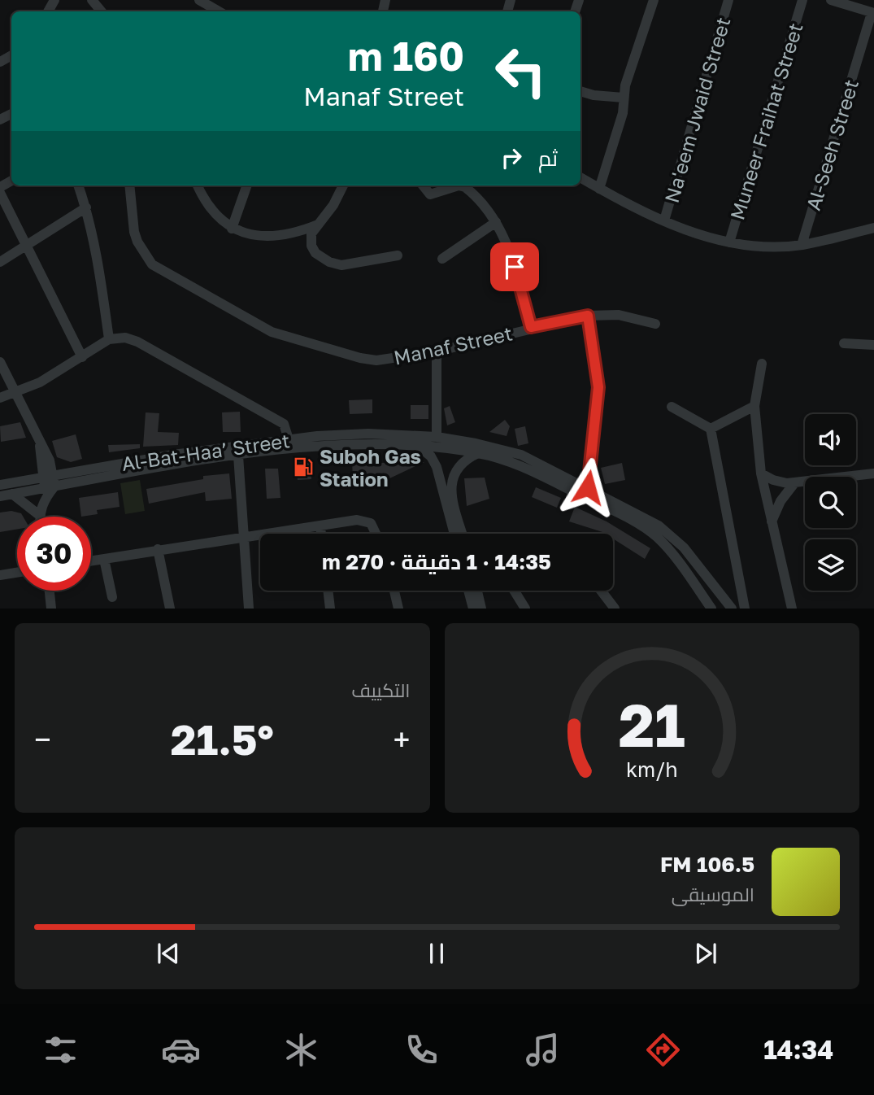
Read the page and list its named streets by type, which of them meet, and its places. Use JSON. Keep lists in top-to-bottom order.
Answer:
{
  "streets": {
    "street": [
      "Na'eem Jwaid Street",
      "Muneer Fraihat Street",
      "Al-Seeh Street",
      "Manaf Street",
      "Al-Bat-Haa’ Street"
    ]
  },
  "places": {
    "fuel station": ["Suboh Gas Station"]
  },
  "page": {
    "turn": ["160 m", "Manaf Street"],
    "then": "ثم",
    "limit": "30",
    "trip": "14:35 · 1 دقيقة · 270 m",
    "tile": "التكييف",
    "heat": ["−", "21.5°", "+"],
    "song": ["106.5 FM", "الموسيقى"],
    "tabs": "14:34",
    "gauge": ["21", "km/h"]
  }
}
